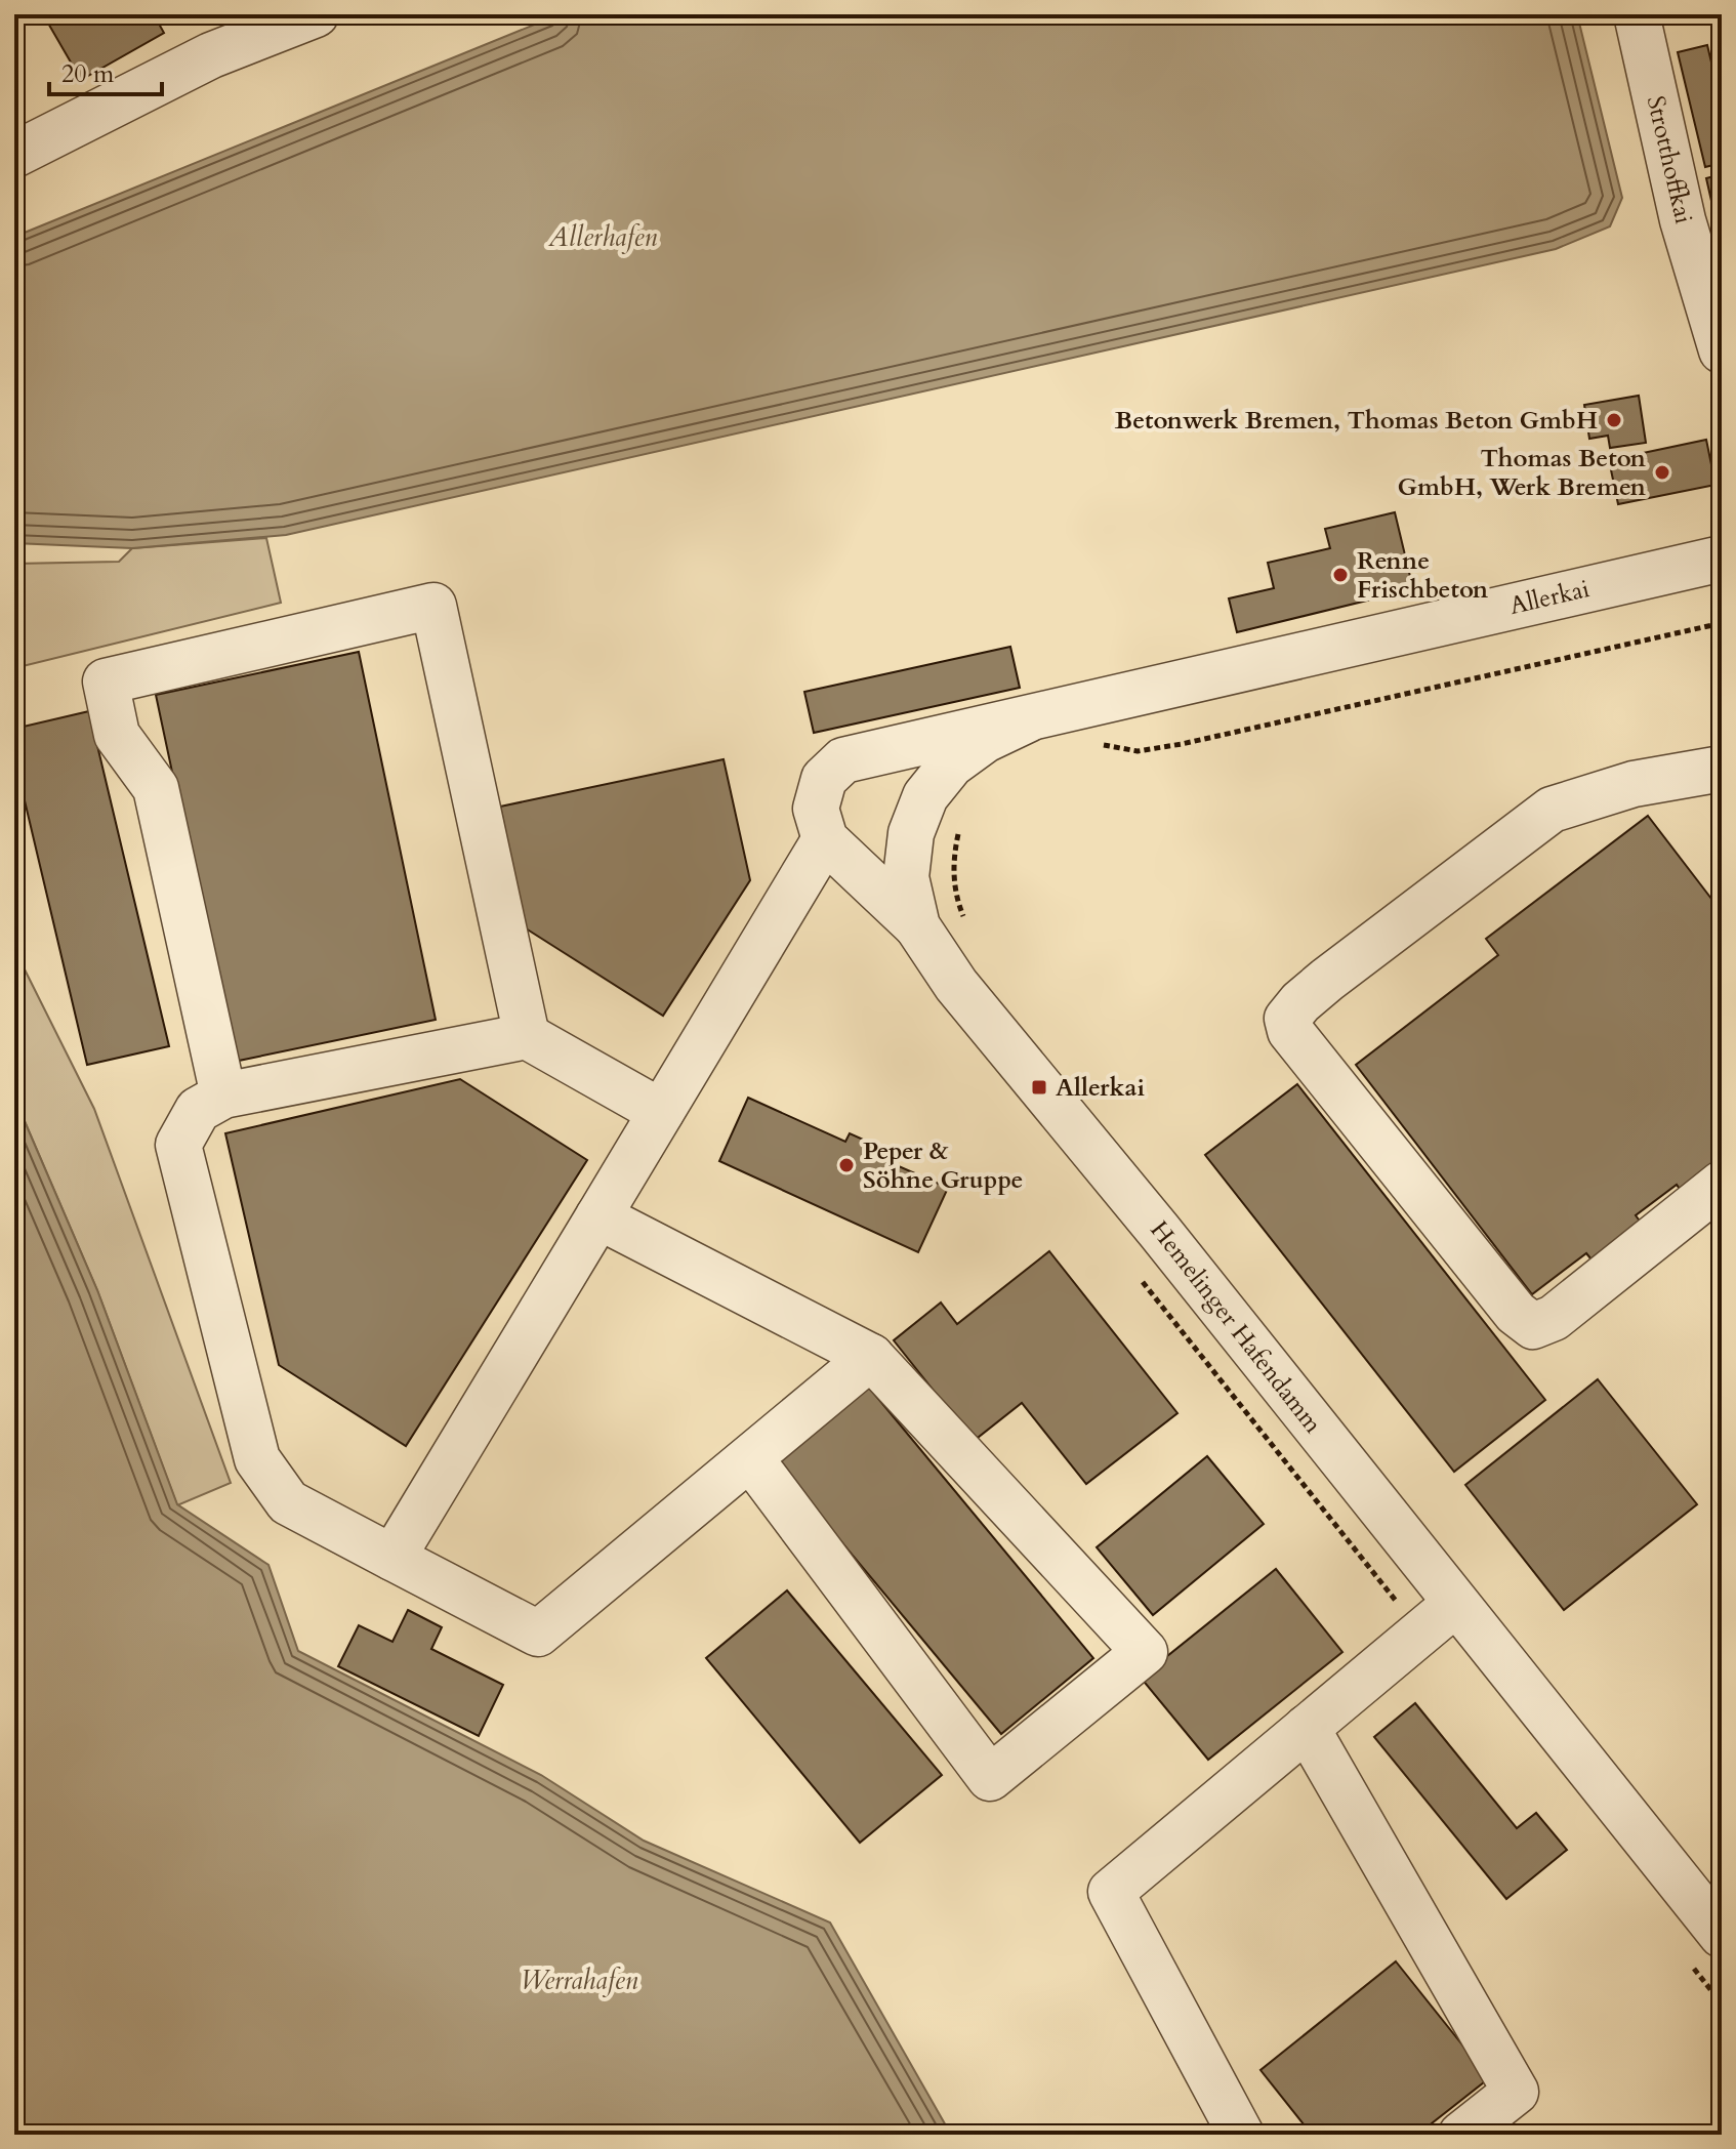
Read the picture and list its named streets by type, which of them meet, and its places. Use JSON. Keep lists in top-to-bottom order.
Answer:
{
  "streets": {
    "street": ["Strotthoffkai", "Allerkai", "Hemelinger Hafendamm"]
  },
  "crossings": [
    ["Allerkai", "Hemelinger Hafendamm"]
  ],
  "water": ["Allerhafen", "Werrahafen"],
  "places": {
    "other": [
      "Betonwerk Bremen, Thomas Beton GmbH",
      "Thomas Beton GmbH, Werk Bremen",
      "Renne Frischbeton",
      "Peper & Söhne Gruppe"
    ],
    "transit": ["Allerkai"]
  },
  "scale_bar": "20 m"
}
